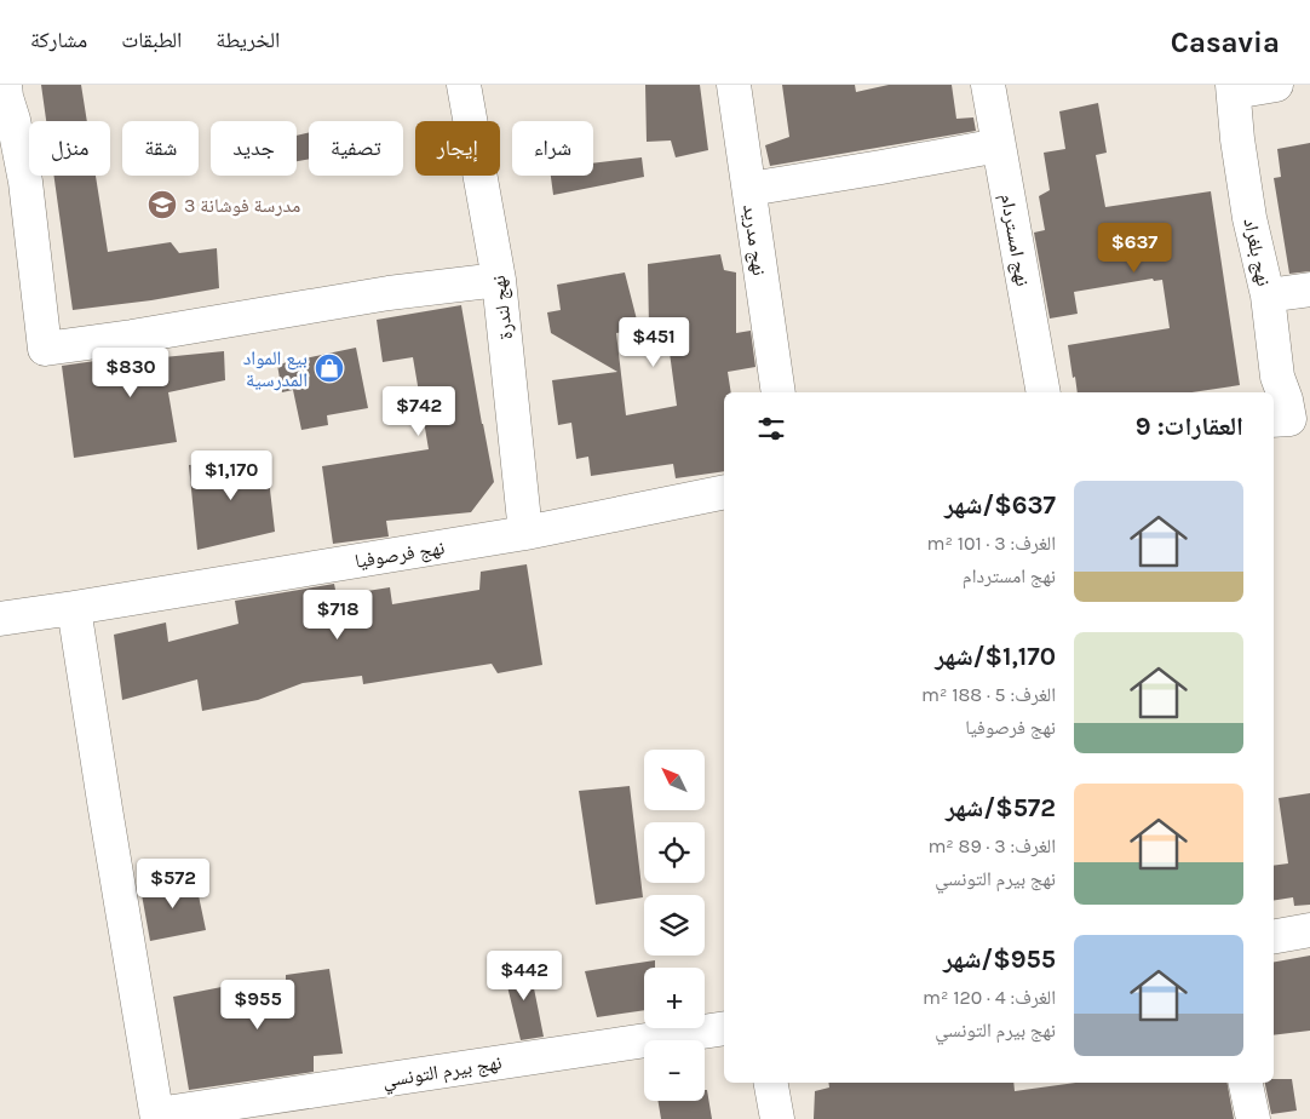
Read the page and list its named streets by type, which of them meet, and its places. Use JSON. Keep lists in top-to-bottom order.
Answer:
{
  "streets": {
    "street": [
      "نهج مدريد",
      "نهج امستردام",
      "نهج بلغراد",
      "نهج لندرة",
      "نهج فرصوفيا",
      "نهج بيرم التونسي"
    ]
  },
  "crossings": [
    ["نهج لندرة", "نهج فرصوفيا"]
  ],
  "places": {
    "school or university": ["مدرسة فوشانة 3"],
    "shop": ["بيع المواد المدرسية"]
  },
  "north": "top left",
  "page": {
    "header": "Casavia",
    "nav": ["الخريطة", "الطبقات", "مشاركة"],
    "chip": [
      "شراء",
      "إيجار",
      "تصفية",
      "جديد",
      "شقة",
      "منزل"
    ],
    "price": [
      "$637",
      "$451",
      "$830",
      "$742",
      "$1,170",
      "$718",
      "$572",
      "$442",
      "$955"
    ],
    "heading": "العقارات: 9",
    "list": [
      {
        "name": "$637/شهر",
        "note": "الغرف: 3 · 101 m² · نهج امستردام"
      },
      {
        "name": "$1,170/شهر",
        "note": "الغرف: 5 · 188 m² · نهج فرصوفيا"
      },
      {
        "name": "$572/شهر",
        "note": "الغرف: 3 · 89 m² · نهج بيرم التونسي"
      },
      {
        "name": "$955/شهر",
        "note": "الغرف: 4 · 120 m² · نهج بيرم التونسي"
      }
    ],
    "map_buttons": ["+", "−"]
  }
}
